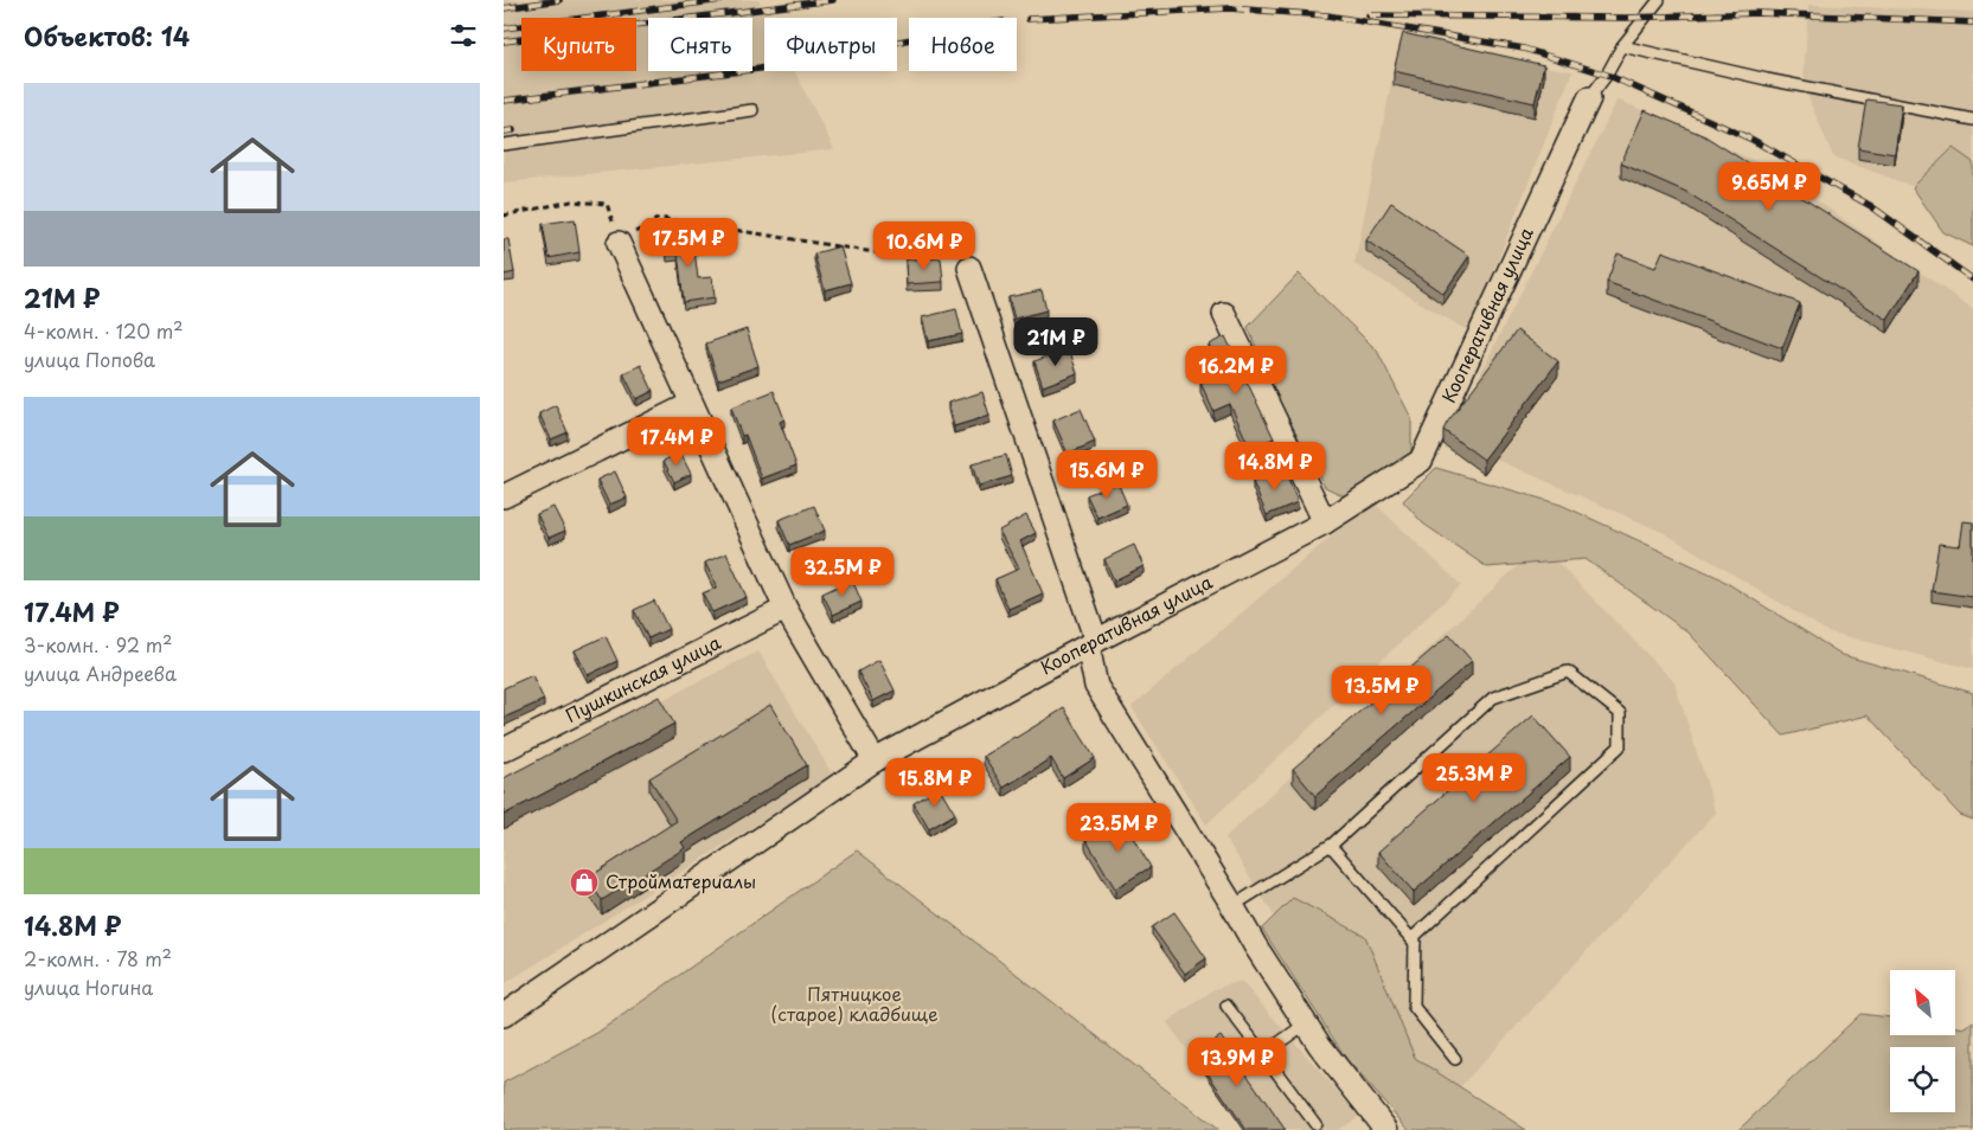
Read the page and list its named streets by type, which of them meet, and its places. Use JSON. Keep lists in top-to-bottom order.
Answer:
{
  "streets": {
    "street": ["Кооперативная улица", "Пушкинская улица"]
  },
  "parks": ["Пятницкое (старое) кладбище"],
  "places": {
    "shop": ["Стройматериалы"]
  },
  "north": "top left",
  "page": {
    "heading": "Объектов: 14",
    "chip": [
      "Купить",
      "Снять",
      "Фильтры",
      "Новое"
    ],
    "list": [
      {
        "name": "21M ₽",
        "note": "4-комн. · 120 m² · улица Попова"
      },
      {
        "name": "17.4M ₽",
        "note": "3-комн. · 92 m² · улица Андреева"
      },
      {
        "name": "14.8M ₽",
        "note": "2-комн. · 78 m² · улица Ногина"
      }
    ],
    "price": [
      "9.65M ₽",
      "17.5M ₽",
      "10.6M ₽",
      "21M ₽",
      "16.2M ₽",
      "17.4M ₽",
      "14.8M ₽",
      "15.6M ₽",
      "32.5M ₽",
      "13.5M ₽",
      "25.3M ₽",
      "15.8M ₽",
      "23.5M ₽",
      "13.9M ₽"
    ]
  }
}
